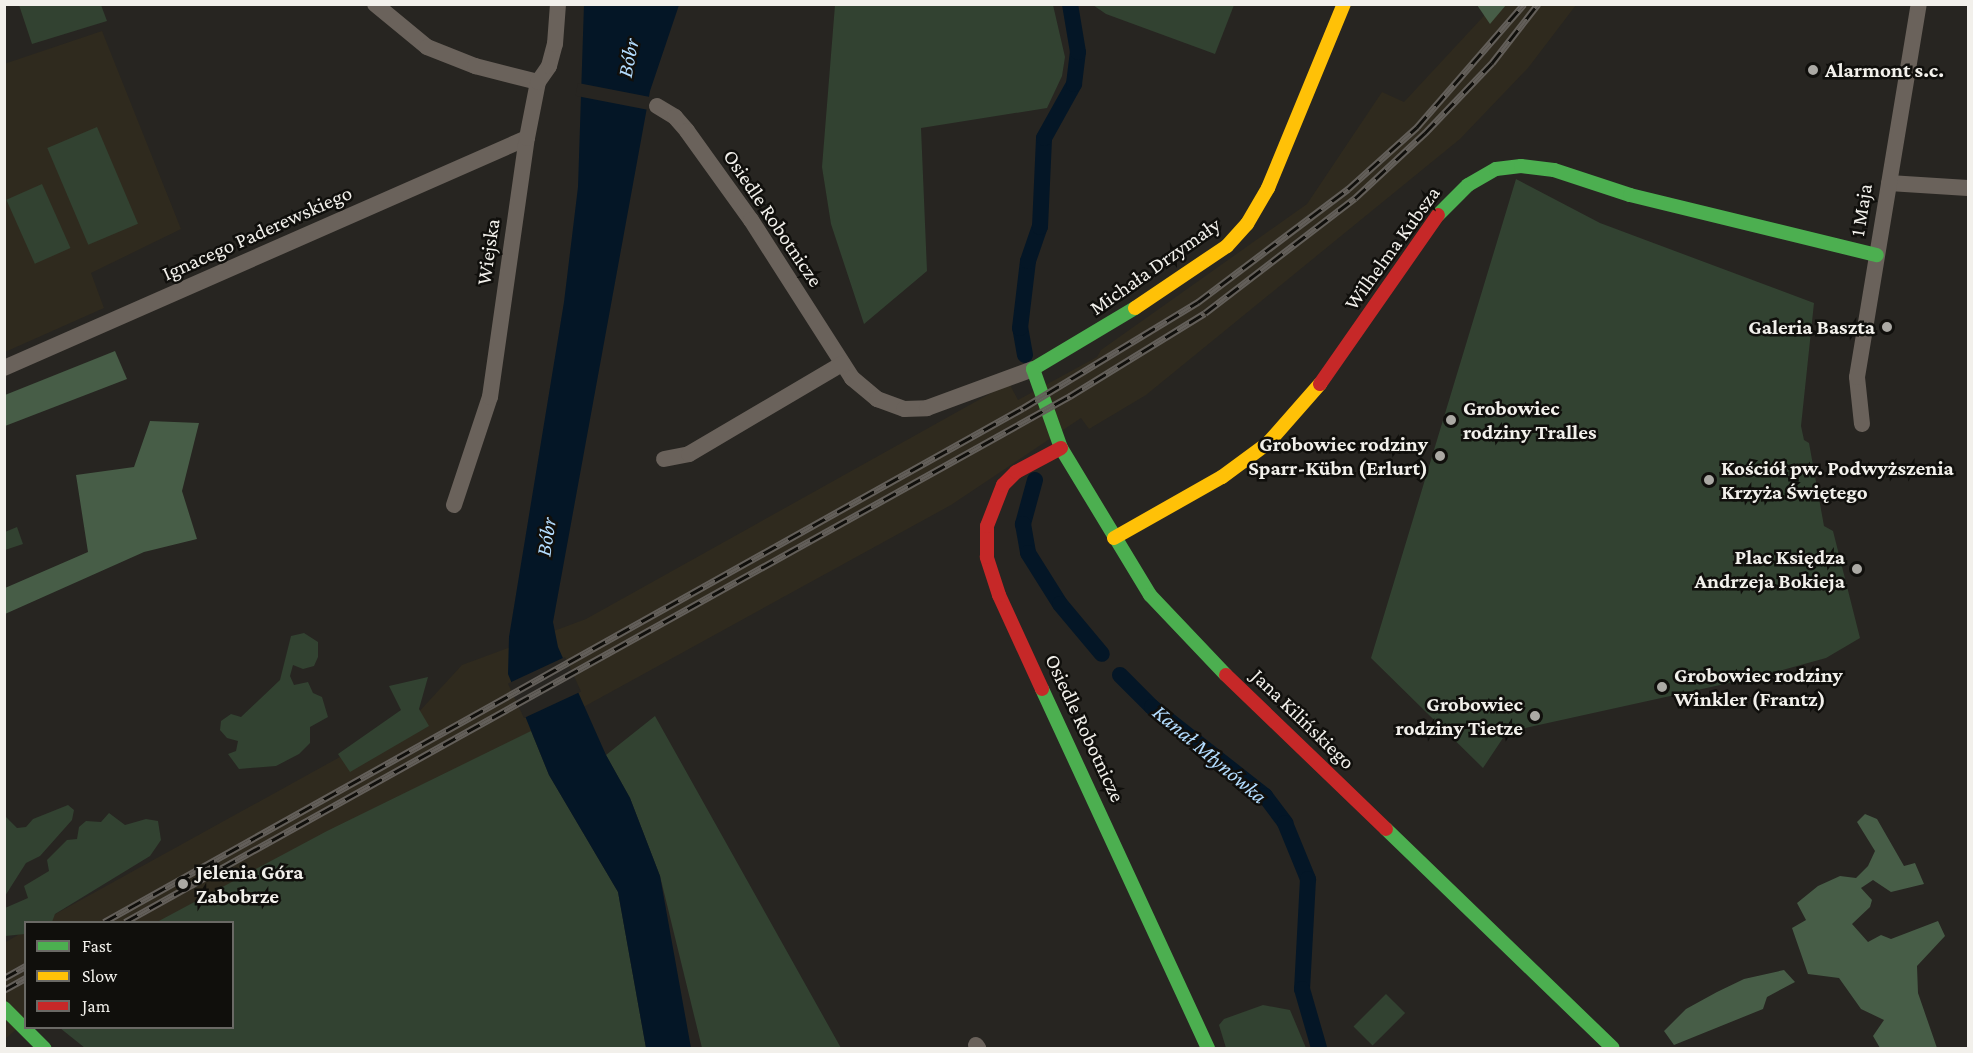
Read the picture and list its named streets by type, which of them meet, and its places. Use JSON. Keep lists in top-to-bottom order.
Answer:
{
  "streets": {
    "street": [
      "1 Maja",
      "Osiedle Robotnicze",
      "Ignacego Paderewskiego",
      "Wilhelma Kubsza",
      "Wiejska",
      "Michała Drzymały",
      "Jana Kilińskiego"
    ]
  },
  "crossings": [
    ["1 Maja", "Wilhelma Kubsza"],
    ["Osiedle Robotnicze", "Michała Drzymały"],
    ["Osiedle Robotnicze", "Jana Kilińskiego"],
    ["Ignacego Paderewskiego", "Wiejska"],
    ["Wilhelma Kubsza", "Jana Kilińskiego"],
    ["Michała Drzymały", "Jana Kilińskiego"]
  ],
  "water": ["Bóbr", "Kanał Młynówka"],
  "places": [
    "Alarmont s.c.",
    "Galeria Baszta",
    "Grobowiec rodziny Tralles",
    "Grobowiec rodziny Sparr-Kübn (Erlurt)",
    "Kościół pw. Podwyższenia Krzyża Świętego",
    "Plac Księdza Andrzeja Bokieja",
    "Grobowiec rodziny Winkler (Frantz)",
    "Grobowiec rodziny Tietze",
    "Jelenia Góra Zabobrze"
  ],
  "legend": ["Fast", "Slow", "Jam"]
}
